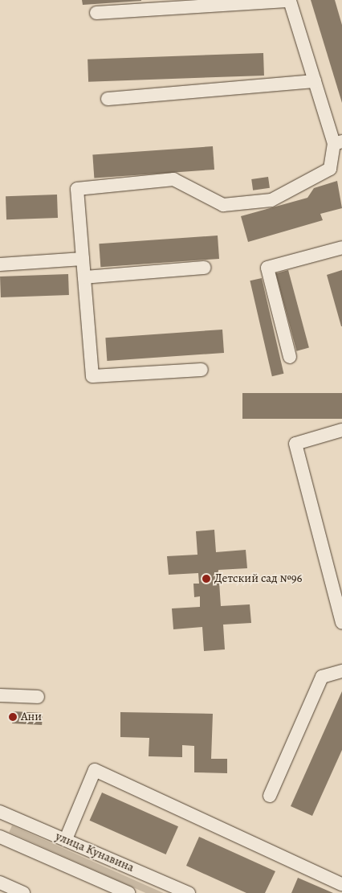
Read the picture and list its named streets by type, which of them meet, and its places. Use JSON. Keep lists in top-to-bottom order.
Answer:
{
  "streets": {
    "street": ["улица Кунавина"]
  },
  "places": ["Детский сад №96", "Ани"]
}
